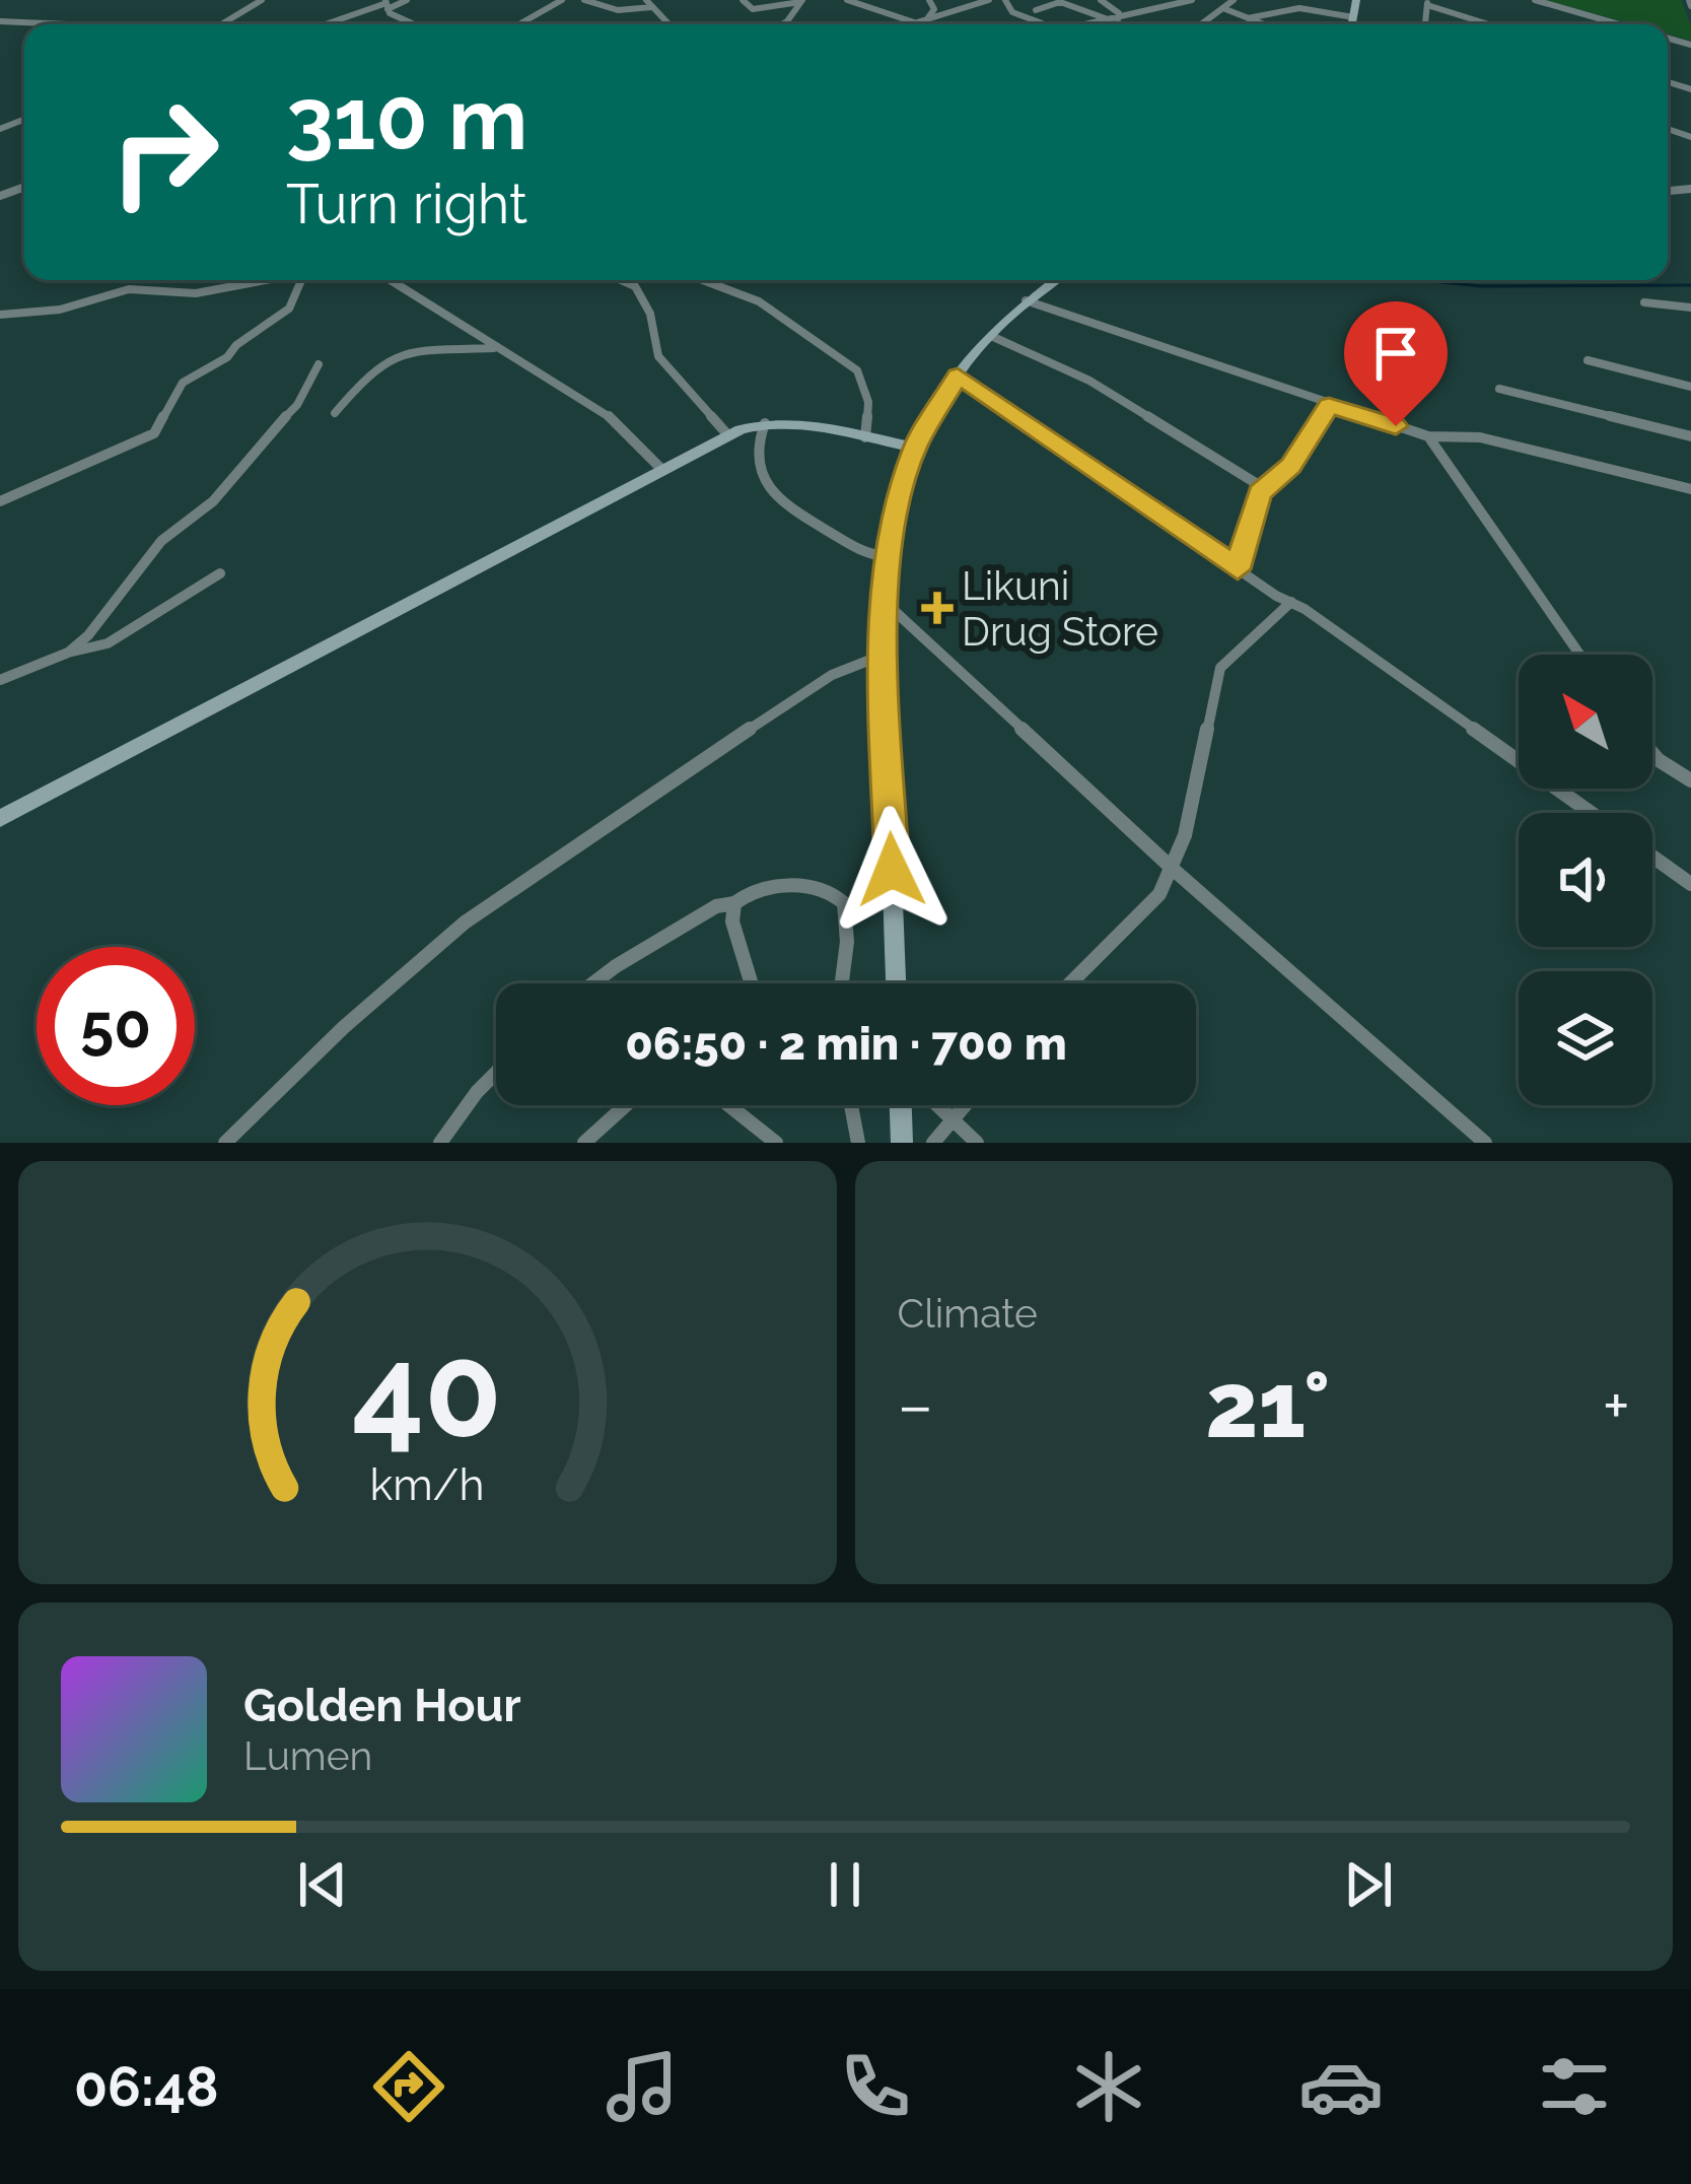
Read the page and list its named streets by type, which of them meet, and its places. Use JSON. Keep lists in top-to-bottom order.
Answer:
{
  "places": {
    "health": ["Likuni Drug Store"]
  },
  "north": "top left",
  "page": {
    "turn": ["310 m", "Turn right"],
    "limit": "50",
    "trip": "06:50 · 2 min · 700 m",
    "tile": "Climate",
    "heat": ["−", "21°", "+"],
    "song": ["Golden Hour", "Lumen"],
    "tabs": "06:48",
    "gauge": ["40", "km/h"]
  }
}
